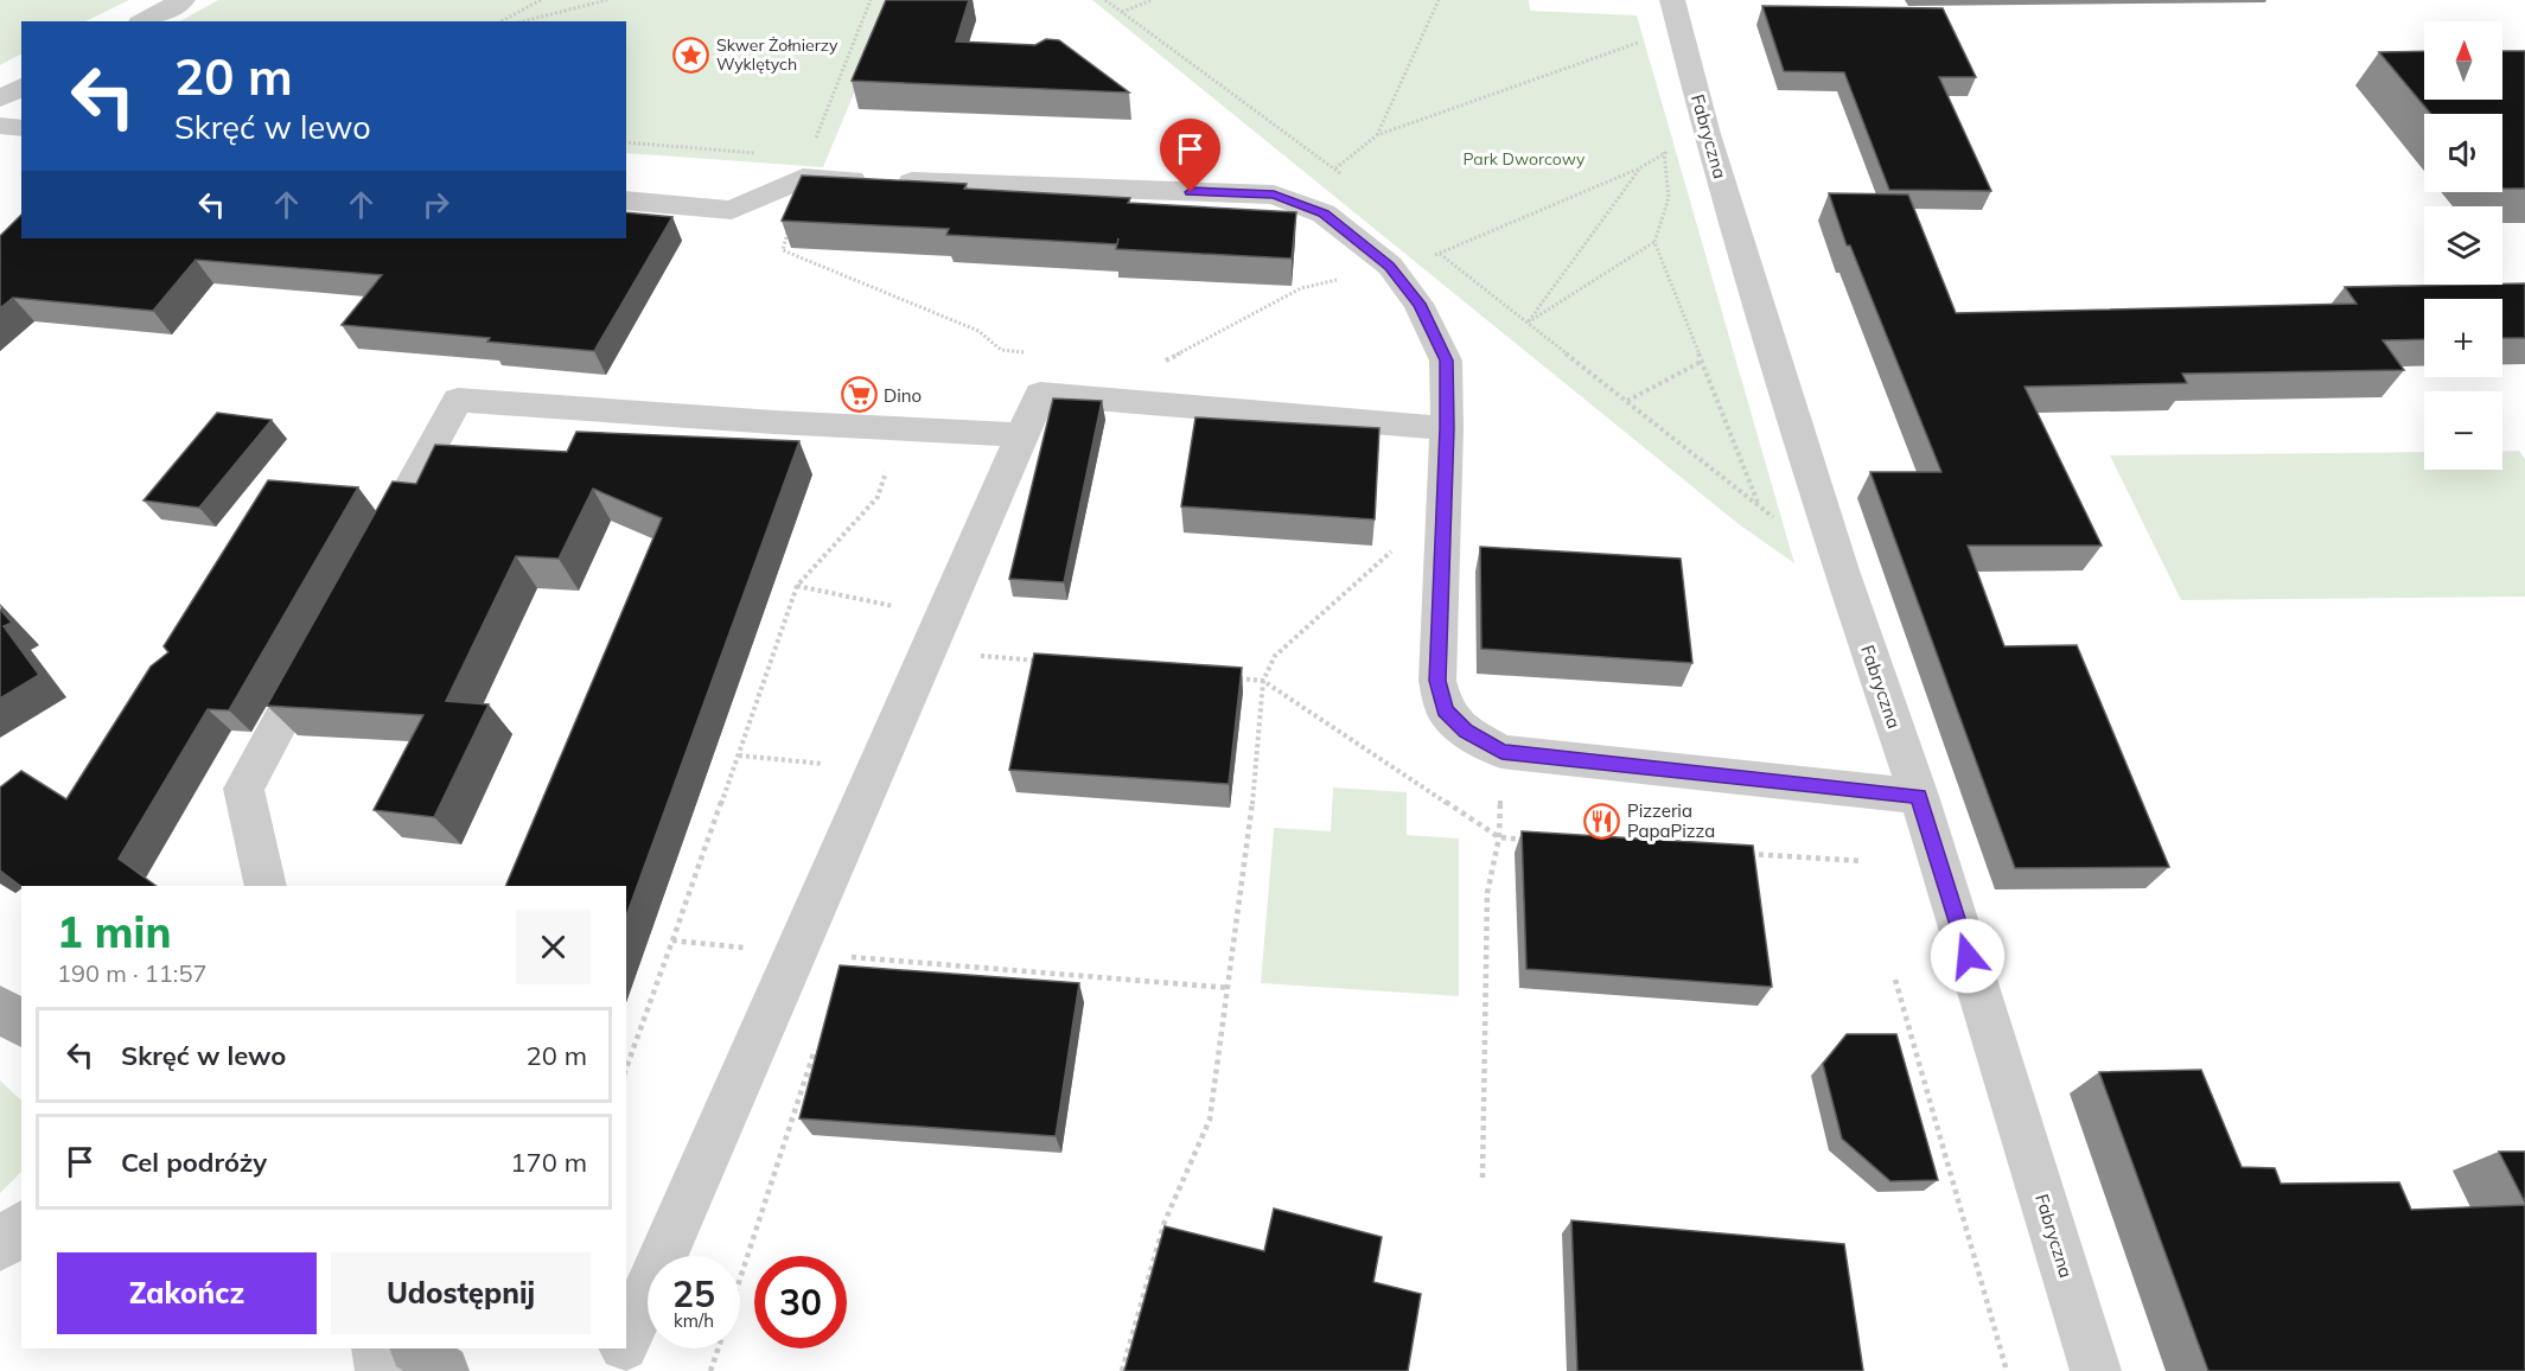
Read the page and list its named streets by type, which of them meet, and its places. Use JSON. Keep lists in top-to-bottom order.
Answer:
{
  "streets": {
    "street": ["Fabryczna"]
  },
  "parks": ["Park Dworcowy"],
  "places": {
    "place": ["Skwer Żołnierzy Wyklętych"],
    "supermarket": ["Dino"],
    "restaurant": ["Pizzeria PapaPizza"]
  },
  "north": "top",
  "page": {
    "map_buttons": ["+", "−"],
    "turn": ["20 m", "Skręć w lewo"],
    "heading": ["1 min", "190 m · 11:57"],
    "list": [
      {
        "name": "Skręć w lewo",
        "value": "20 m"
      },
      {
        "name": "Cel podróży",
        "value": "170 m"
      }
    ],
    "buttons": ["Zakończ", "Udostępnij"],
    "speed": "25 km/h",
    "limit": "30"
  }
}
